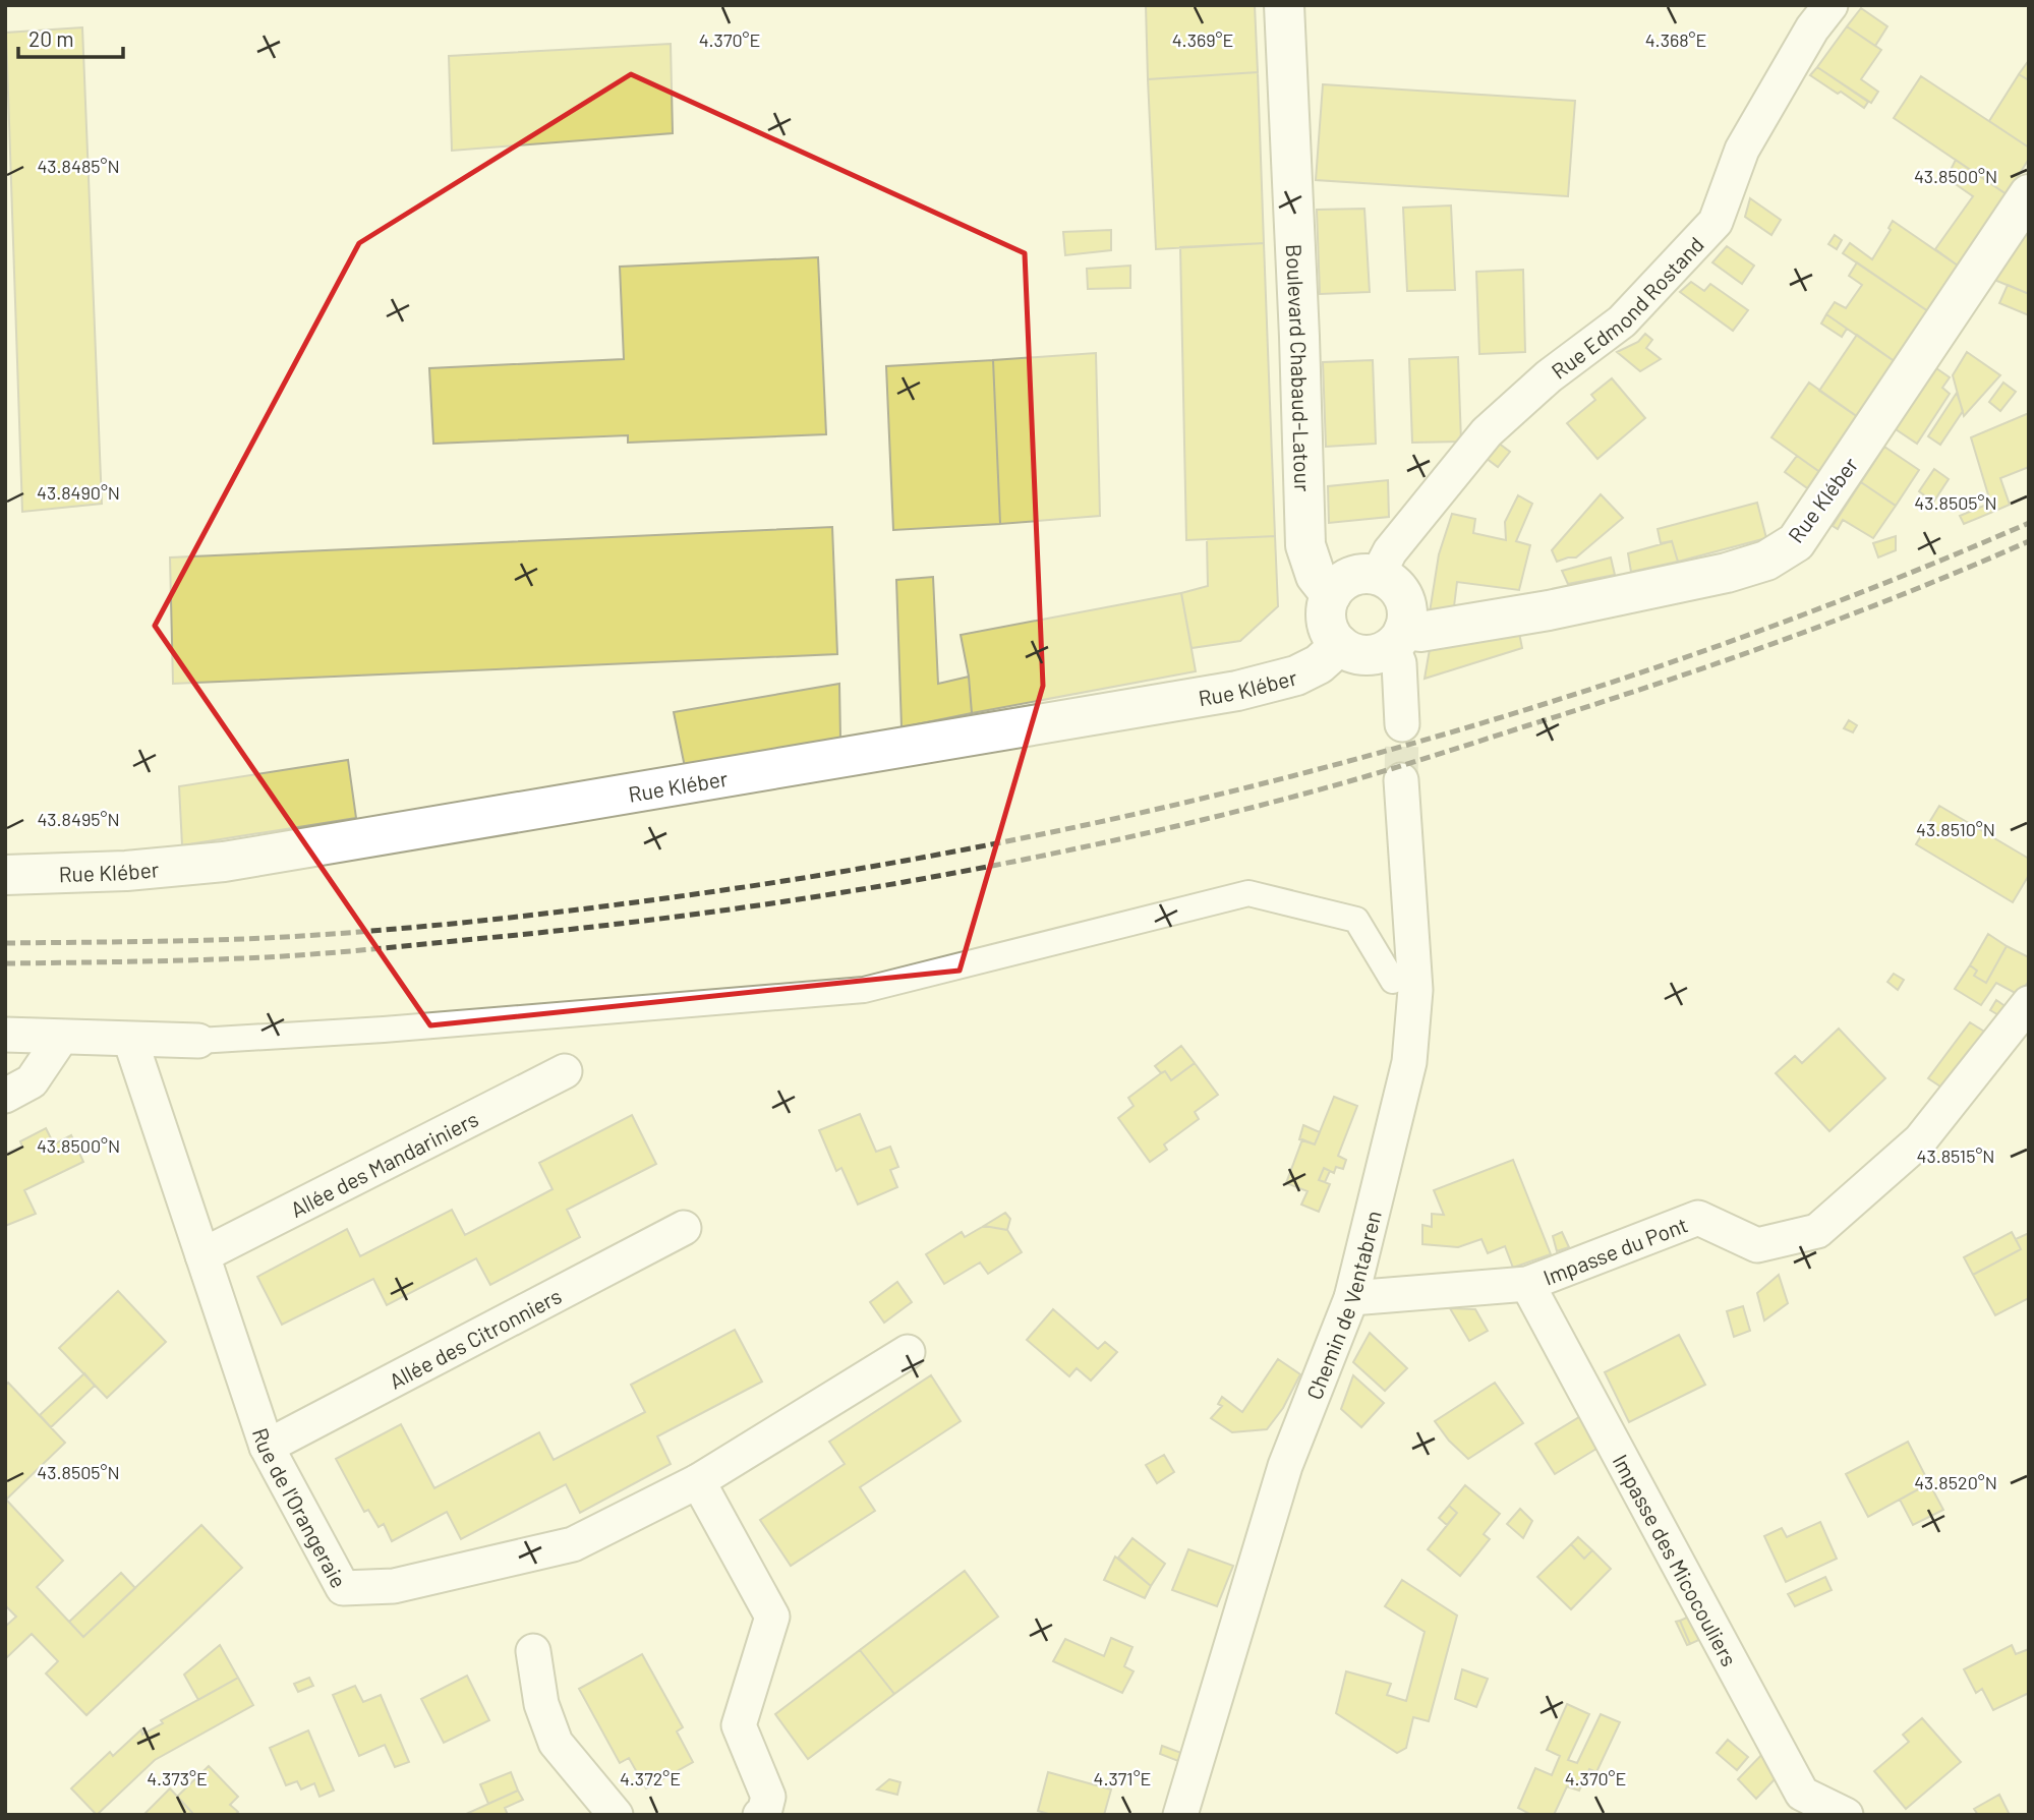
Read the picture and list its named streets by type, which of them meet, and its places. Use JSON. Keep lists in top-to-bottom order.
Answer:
{
  "streets": {
    "street": [
      "Rue Edmond Rostand",
      "Boulevard Chabaud-Latour",
      "Rue Kléber",
      "Allée des Mandariniers",
      "Impasse du Pont",
      "Chemin de Ventabren",
      "Allée des Citronniers",
      "Rue de l'Orangeraie",
      "Impasse des Micocouliers"
    ]
  },
  "crossings": [
    ["Rue Edmond Rostand", "Boulevard Chabaud-Latour"],
    ["Rue Edmond Rostand", "Rue Kléber"],
    ["Boulevard Chabaud-Latour", "Rue Kléber"],
    ["Allée des Mandariniers", "Rue de l'Orangeraie"],
    ["Impasse du Pont", "Chemin de Ventabren"],
    ["Impasse du Pont", "Impasse des Micocouliers"],
    ["Allée des Citronniers", "Rue de l'Orangeraie"]
  ],
  "scale_bar": "20 m",
  "coordinates": [
    "4.370°E",
    "4.369°E",
    "4.368°E",
    "43.8485°N",
    "43.8500°N",
    "43.8490°N",
    "43.8505°N",
    "43.8495°N",
    "43.8510°N",
    "43.8515°N",
    "43.8520°N",
    "4.373°E",
    "4.372°E",
    "4.371°E"
  ]
}
